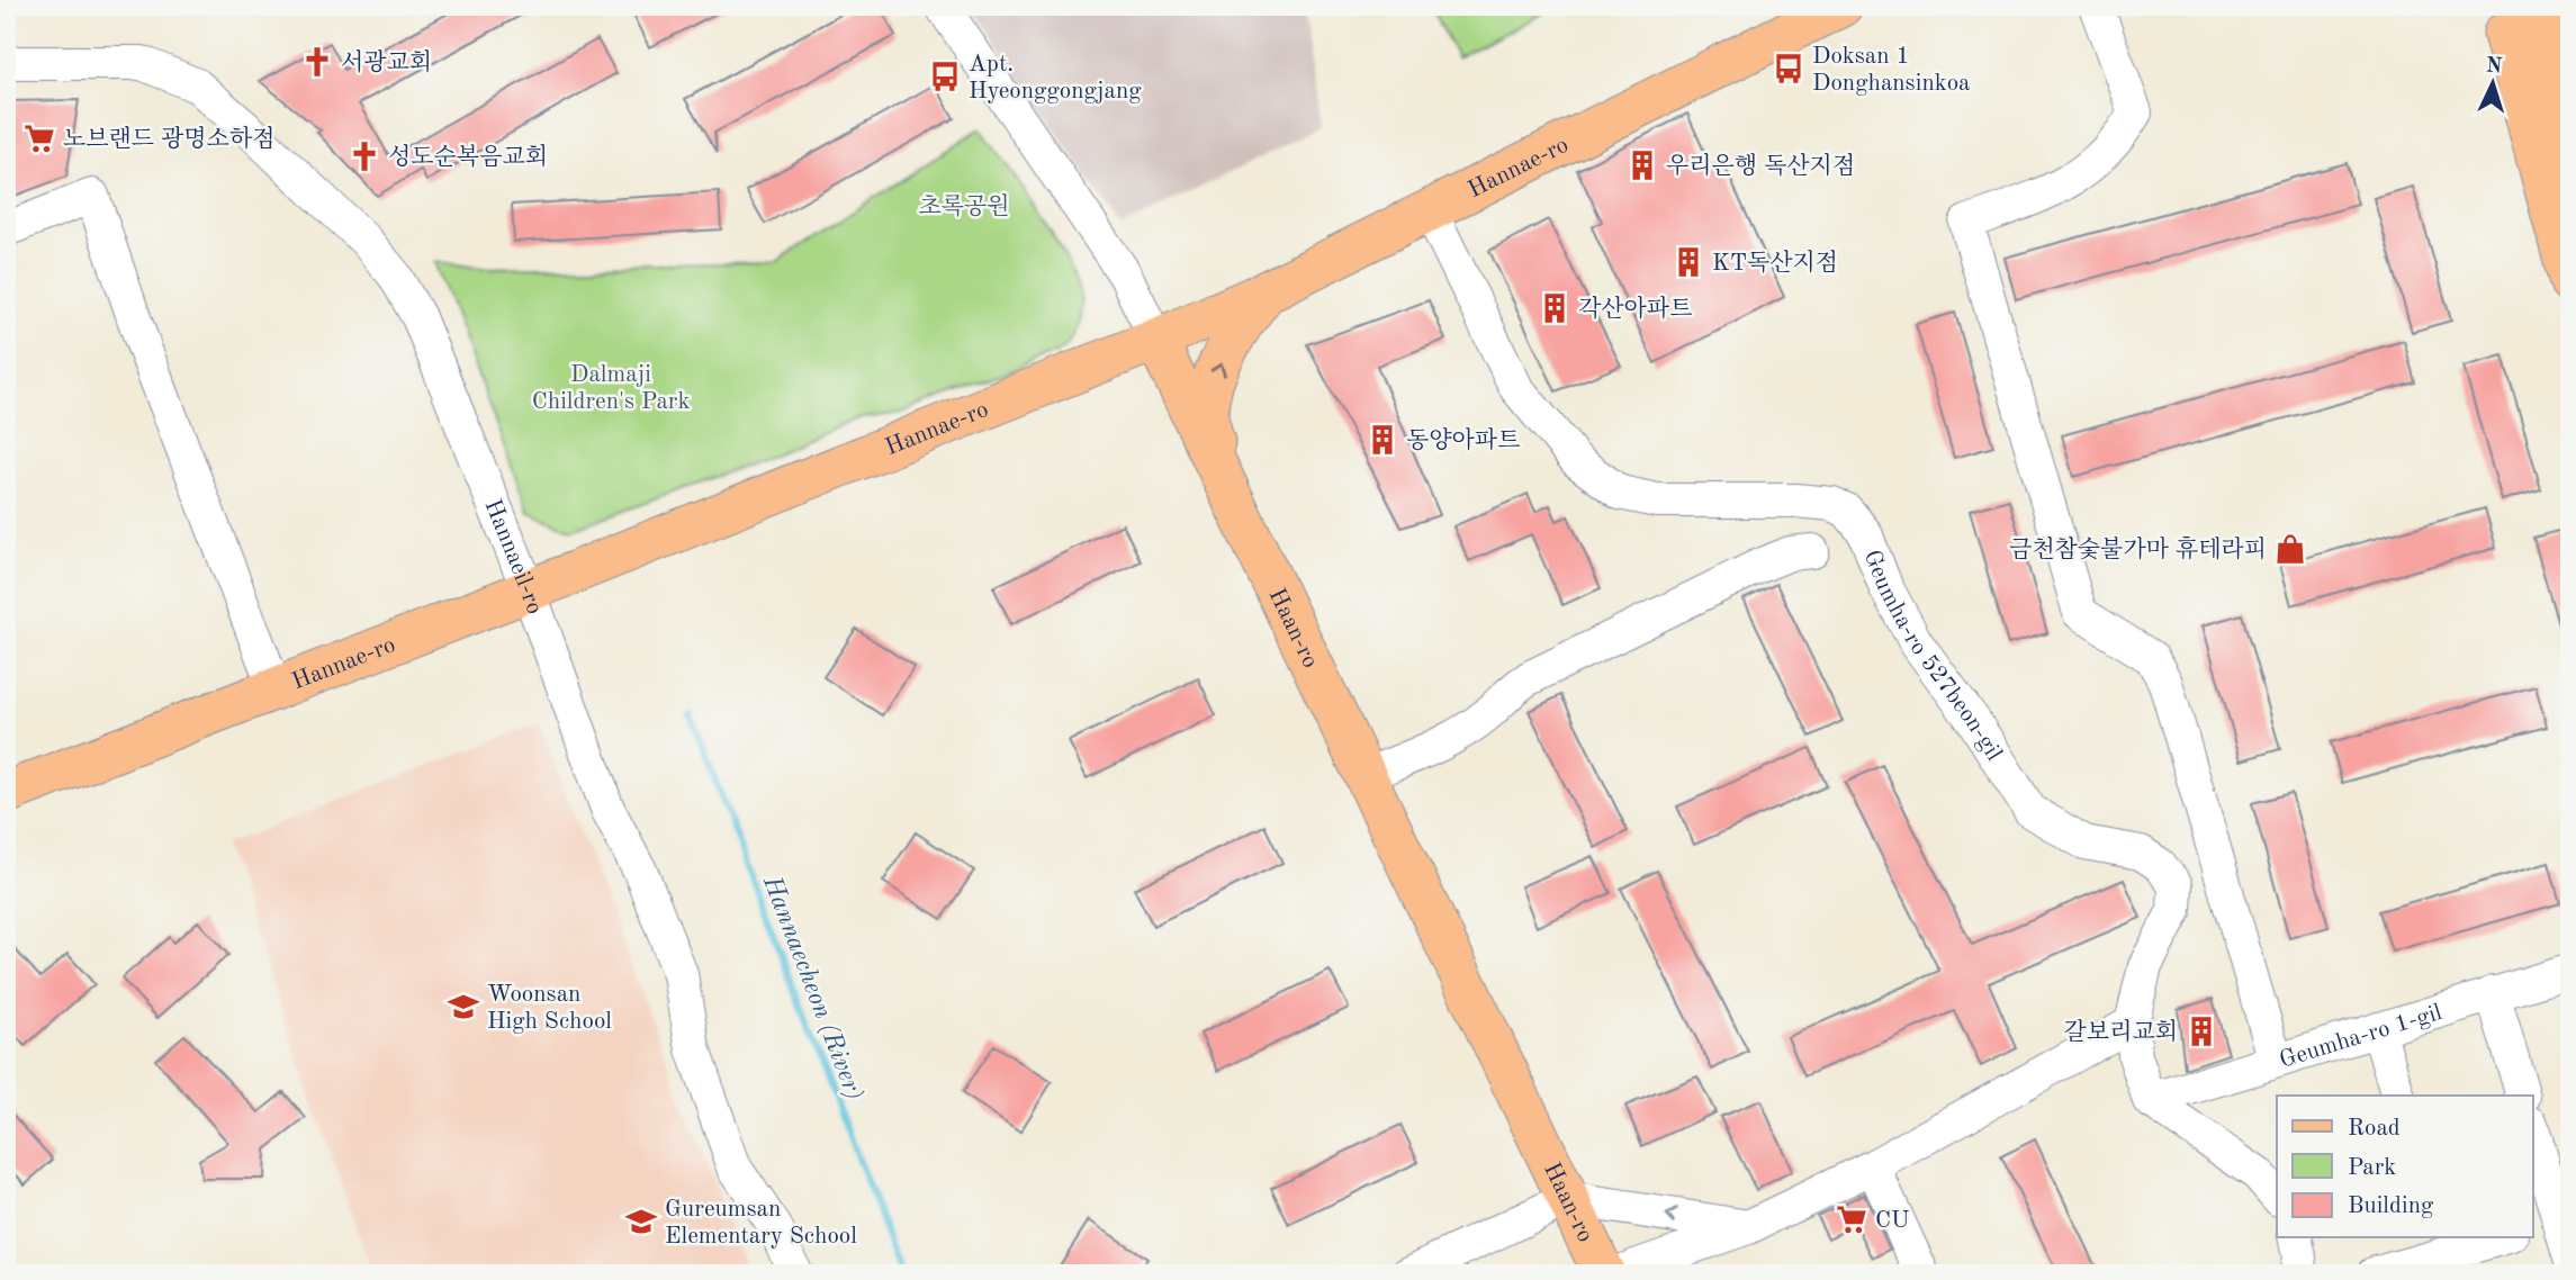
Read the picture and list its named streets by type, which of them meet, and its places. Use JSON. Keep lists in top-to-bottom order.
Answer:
{
  "streets": {
    "main road": ["Hannae-ro", "Haan-ro"],
    "street": ["Hannaeil-ro", "Geumha-ro 527beon-gil", "Geumha-ro 1-gil"]
  },
  "crossings": [
    ["Hannae-ro", "Hannaeil-ro"],
    ["Hannae-ro", "Haan-ro"],
    ["Hannae-ro", "Geumha-ro 527beon-gil"],
    ["Geumha-ro 527beon-gil", "Geumha-ro 1-gil"]
  ],
  "water": ["Hannaecheon (River)"],
  "parks": ["초록공원", "Dalmaji Children's Park"],
  "places": {
    "church": ["서광교회", "성도순복음교회"],
    "bus stop": ["Doksan 1 Donghansinkoa", "Apt. Hyeonggongjang"],
    "supermarket": ["노브랜드 광명소하점", "CU"],
    "building": [
      "우리은행 독산지점",
      "KT독산지점",
      "각산아파트",
      "동양아파트",
      "갈보리교회"
    ],
    "shop": ["금천참숯불가마 휴테라피"],
    "school or university": ["Woonsan High School", "Gureumsan Elementary School"]
  },
  "legend": ["Road", "Park", "Building"],
  "north": "top"
}
